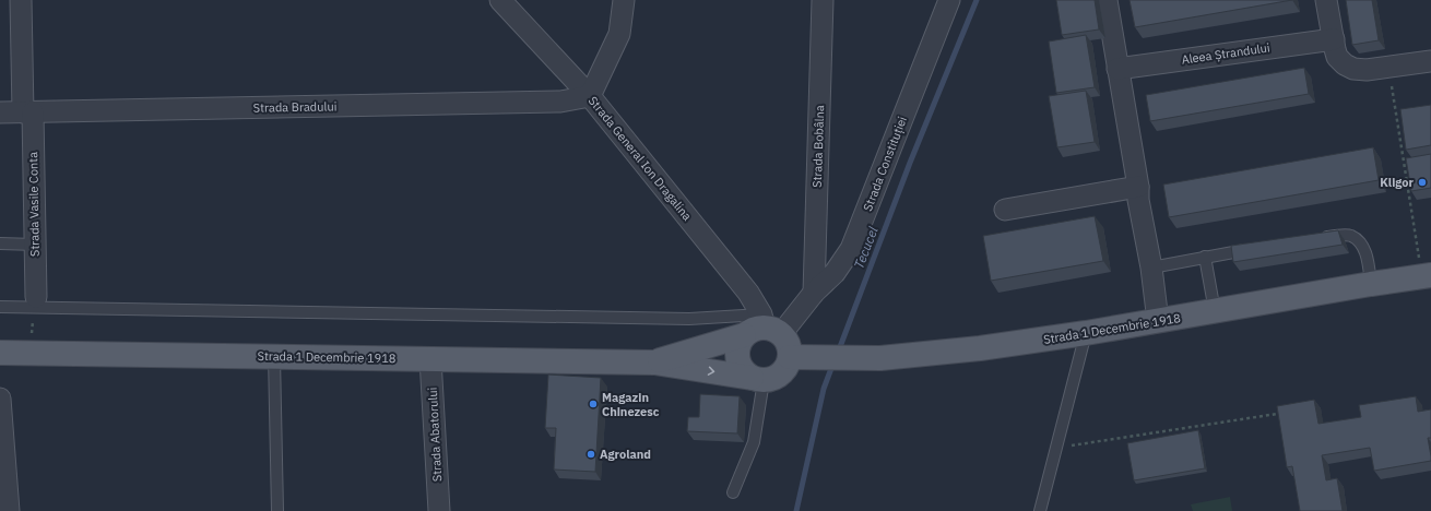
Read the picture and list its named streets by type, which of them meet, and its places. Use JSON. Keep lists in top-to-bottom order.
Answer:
{
  "streets": {
    "main road": ["Strada 1 Decembrie 1918"],
    "street": [
      "Aleea Ștrandului",
      "Strada Bradului",
      "Strada Bobâlna",
      "Strada General Ion Dragalina",
      "Strada Constituției",
      "Strada Vasile Conta",
      "Strada Abatorului"
    ]
  },
  "crossings": [
    ["Strada Bradului", "Strada General Ion Dragalina"],
    ["Strada Bradului", "Strada Vasile Conta"],
    ["Strada Bobâlna", "Strada Constituției"],
    ["Strada General Ion Dragalina", "Strada Constituției"],
    ["Strada General Ion Dragalina", "Strada 1 Decembrie 1918"],
    ["Strada Constituției", "Strada 1 Decembrie 1918"],
    ["Strada 1 Decembrie 1918", "Strada Abatorului"]
  ],
  "water": ["Tecucel"],
  "places": ["Kligor", "Magazin Chinezesc", "Agroland"]
}
